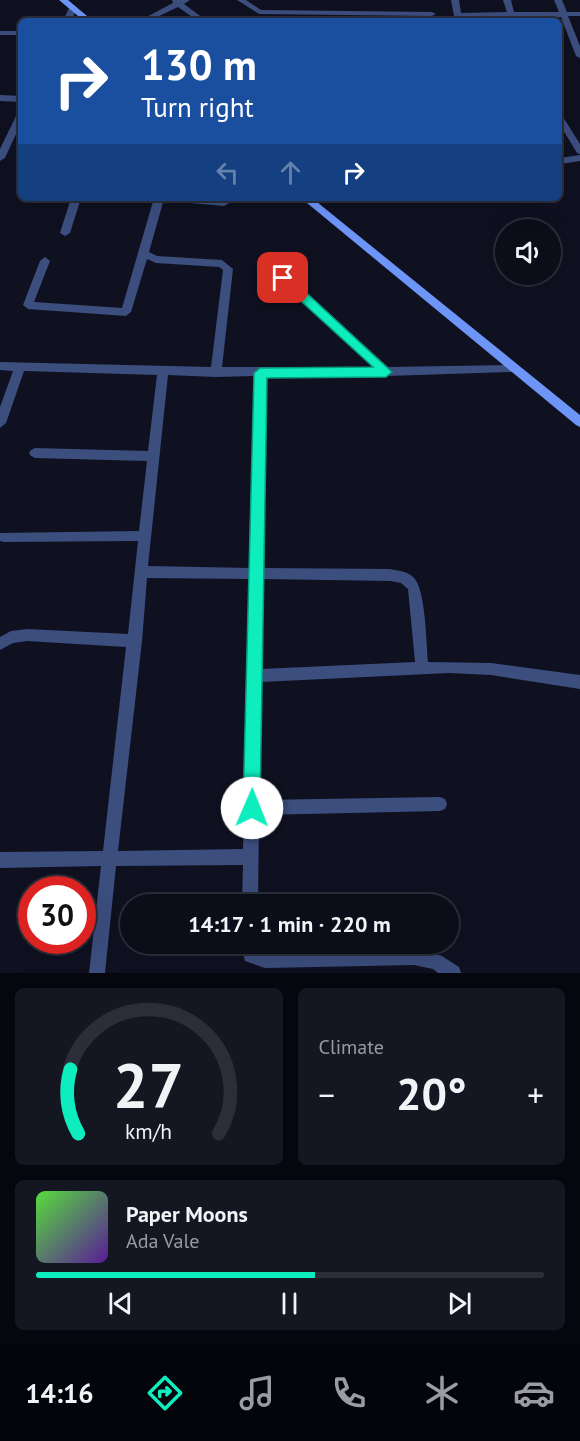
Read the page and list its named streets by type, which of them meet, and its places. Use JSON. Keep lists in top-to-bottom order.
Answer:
{
  "page": {
    "turn": ["130 m", "Turn right"],
    "limit": "30",
    "trip": "14:17 · 1 min · 220 m",
    "tile": "Climate",
    "heat": ["−", "20°", "+"],
    "song": ["Paper Moons", "Ada Vale"],
    "tabs": "14:16",
    "gauge": ["27", "km/h"]
  }
}
